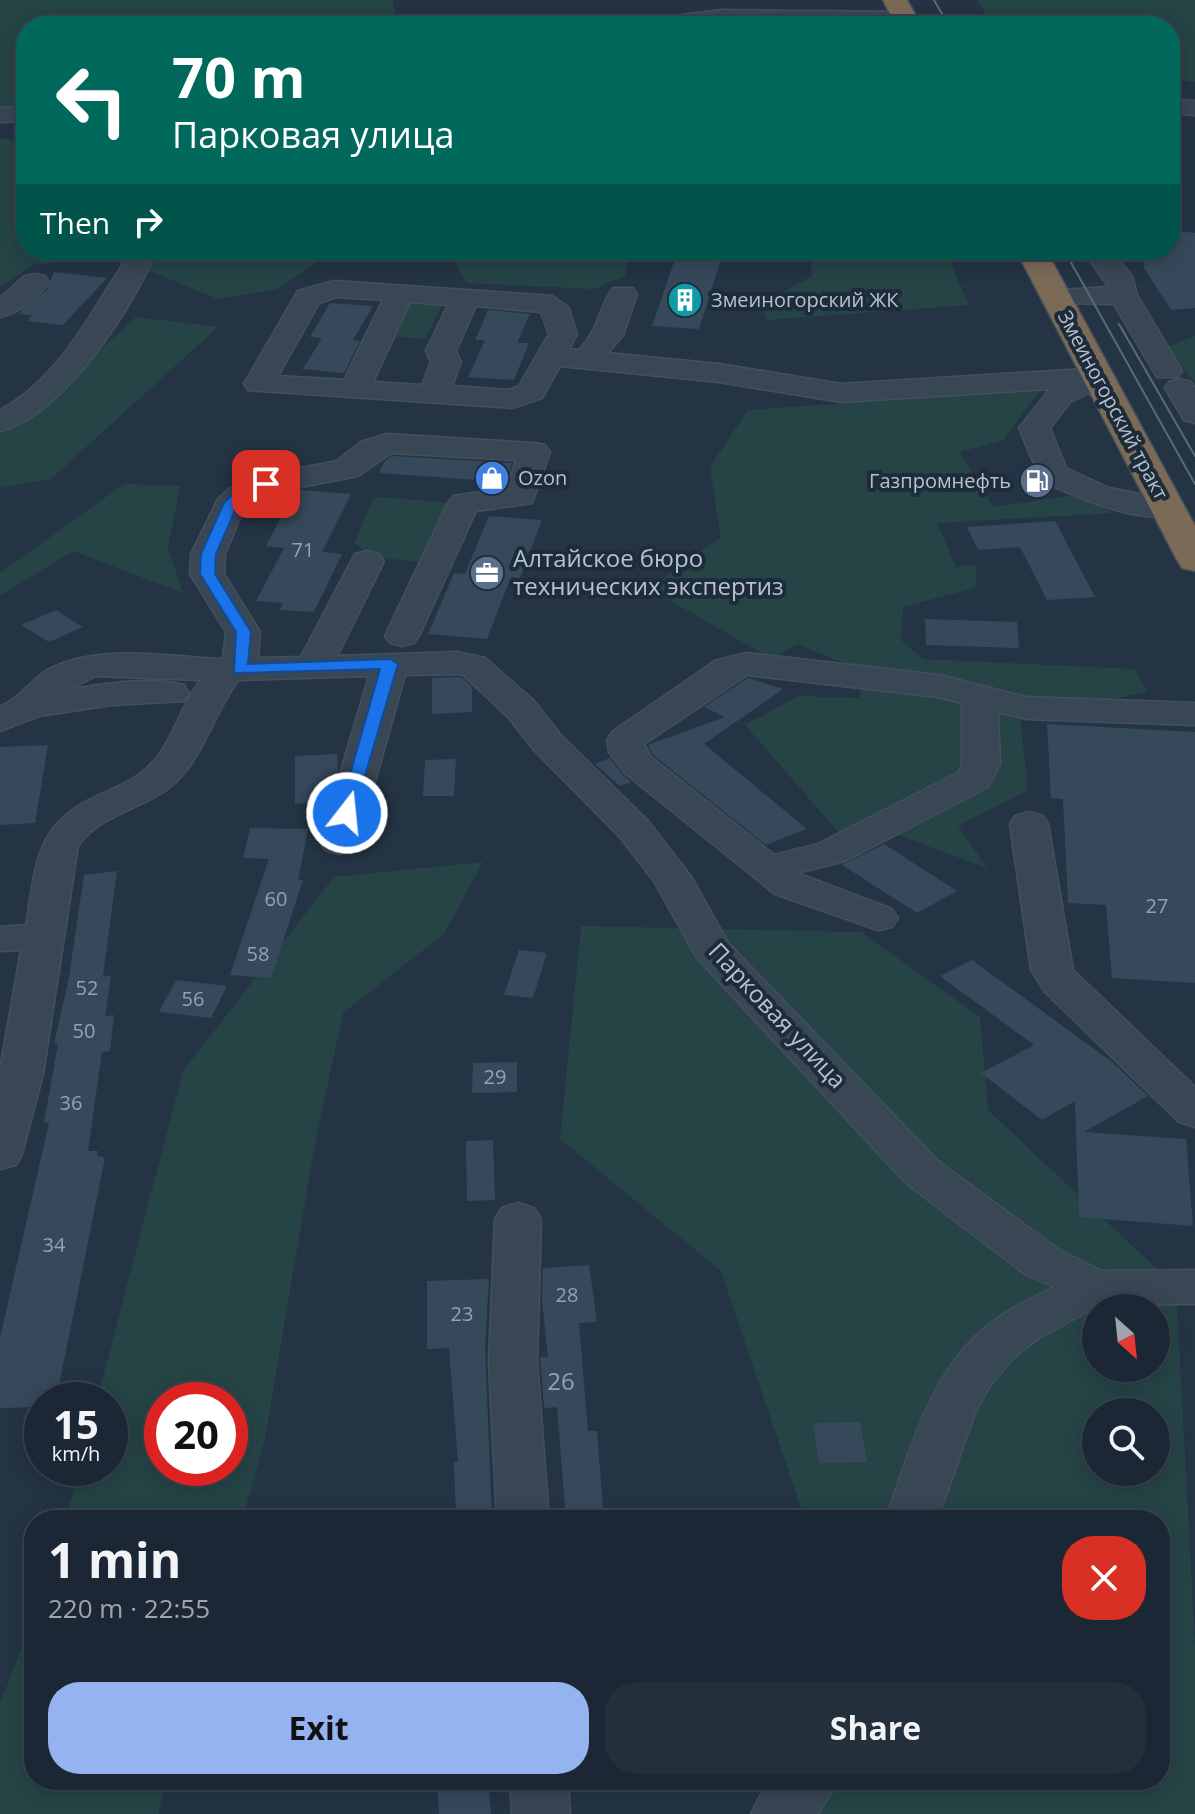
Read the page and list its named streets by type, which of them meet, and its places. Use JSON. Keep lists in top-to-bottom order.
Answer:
{
  "streets": {
    "highway": ["Змеиногорский тракт"],
    "street": ["Парковая улица"]
  },
  "places": {
    "building": ["Змеиногорский ЖК"],
    "shop": ["Ozon"],
    "fuel station": ["Газпромнефть"],
    "office": ["Алтайское бюро технических экспертиз"]
  },
  "house_numbers": [
    "71",
    "60",
    "27",
    "58",
    "52",
    "56",
    "50",
    "29",
    "36",
    "34",
    "28",
    "23",
    "26"
  ],
  "north": "bottom right",
  "page": {
    "turn": ["70 m", "Парковая улица"],
    "then": "Then",
    "speed": "15 km/h",
    "limit": "20",
    "heading": ["1 min", "220 m · 22:55"],
    "buttons": ["Exit", "Share"]
  }
}
